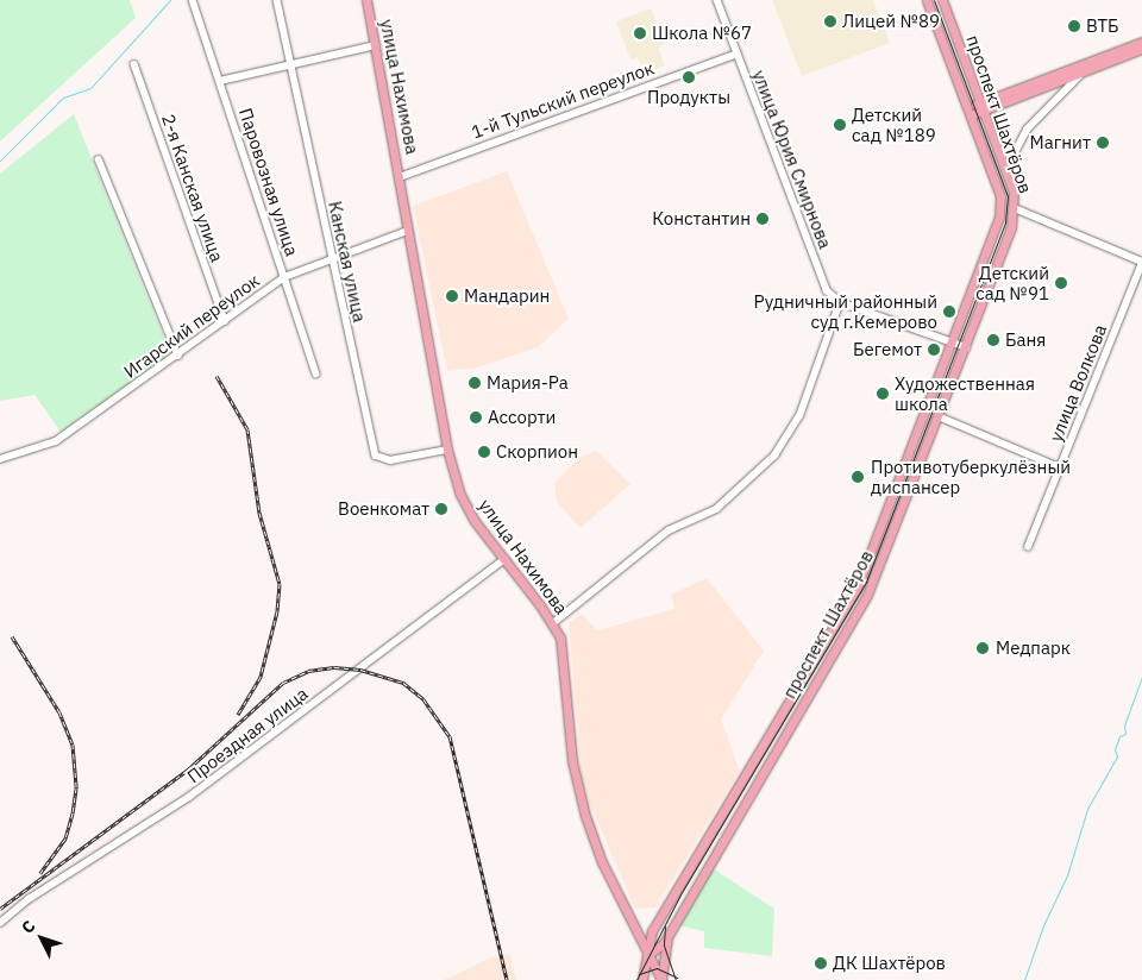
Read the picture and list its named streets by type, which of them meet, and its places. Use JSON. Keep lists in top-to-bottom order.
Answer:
{
  "streets": {
    "main road": ["улица Нахимова", "проспект Шахтёров"],
    "street": [
      "1-й Тульский переулок",
      "улица Юрия Смирнова",
      "Паровозная улица",
      "2-я Канская улица",
      "Канская улица",
      "Игарский переулок",
      "улица Волкова",
      "Проездная улица"
    ]
  },
  "crossings": [
    ["улица Нахимова", "1-й Тульский переулок"],
    ["улица Нахимова", "проспект Шахтёров"],
    ["улица Нахимова", "Канская улица"],
    ["улица Нахимова", "Игарский переулок"],
    ["улица Нахимова", "Проездная улица"],
    ["1-й Тульский переулок", "улица Юрия Смирнова"],
    ["Паровозная улица", "Игарский переулок"],
    ["2-я Канская улица", "Игарский переулок"],
    ["Канская улица", "Игарский переулок"]
  ],
  "places": [
    "Лицей №89",
    "ВТБ",
    "Школа №67",
    "Продукты",
    "Детский сад №189",
    "Магнит",
    "Константин",
    "Детский сад №91",
    "Мандарин",
    "Рудничный районный суд г.Кемерово",
    "Баня",
    "Бегемот",
    "Мария-Ра",
    "Художественная школа",
    "Ассорти",
    "Скорпион",
    "Противотуберкулёзный диспансер",
    "Военкомат",
    "Медпарк",
    "ДК Шахтёров"
  ],
  "north": "top left"
}
